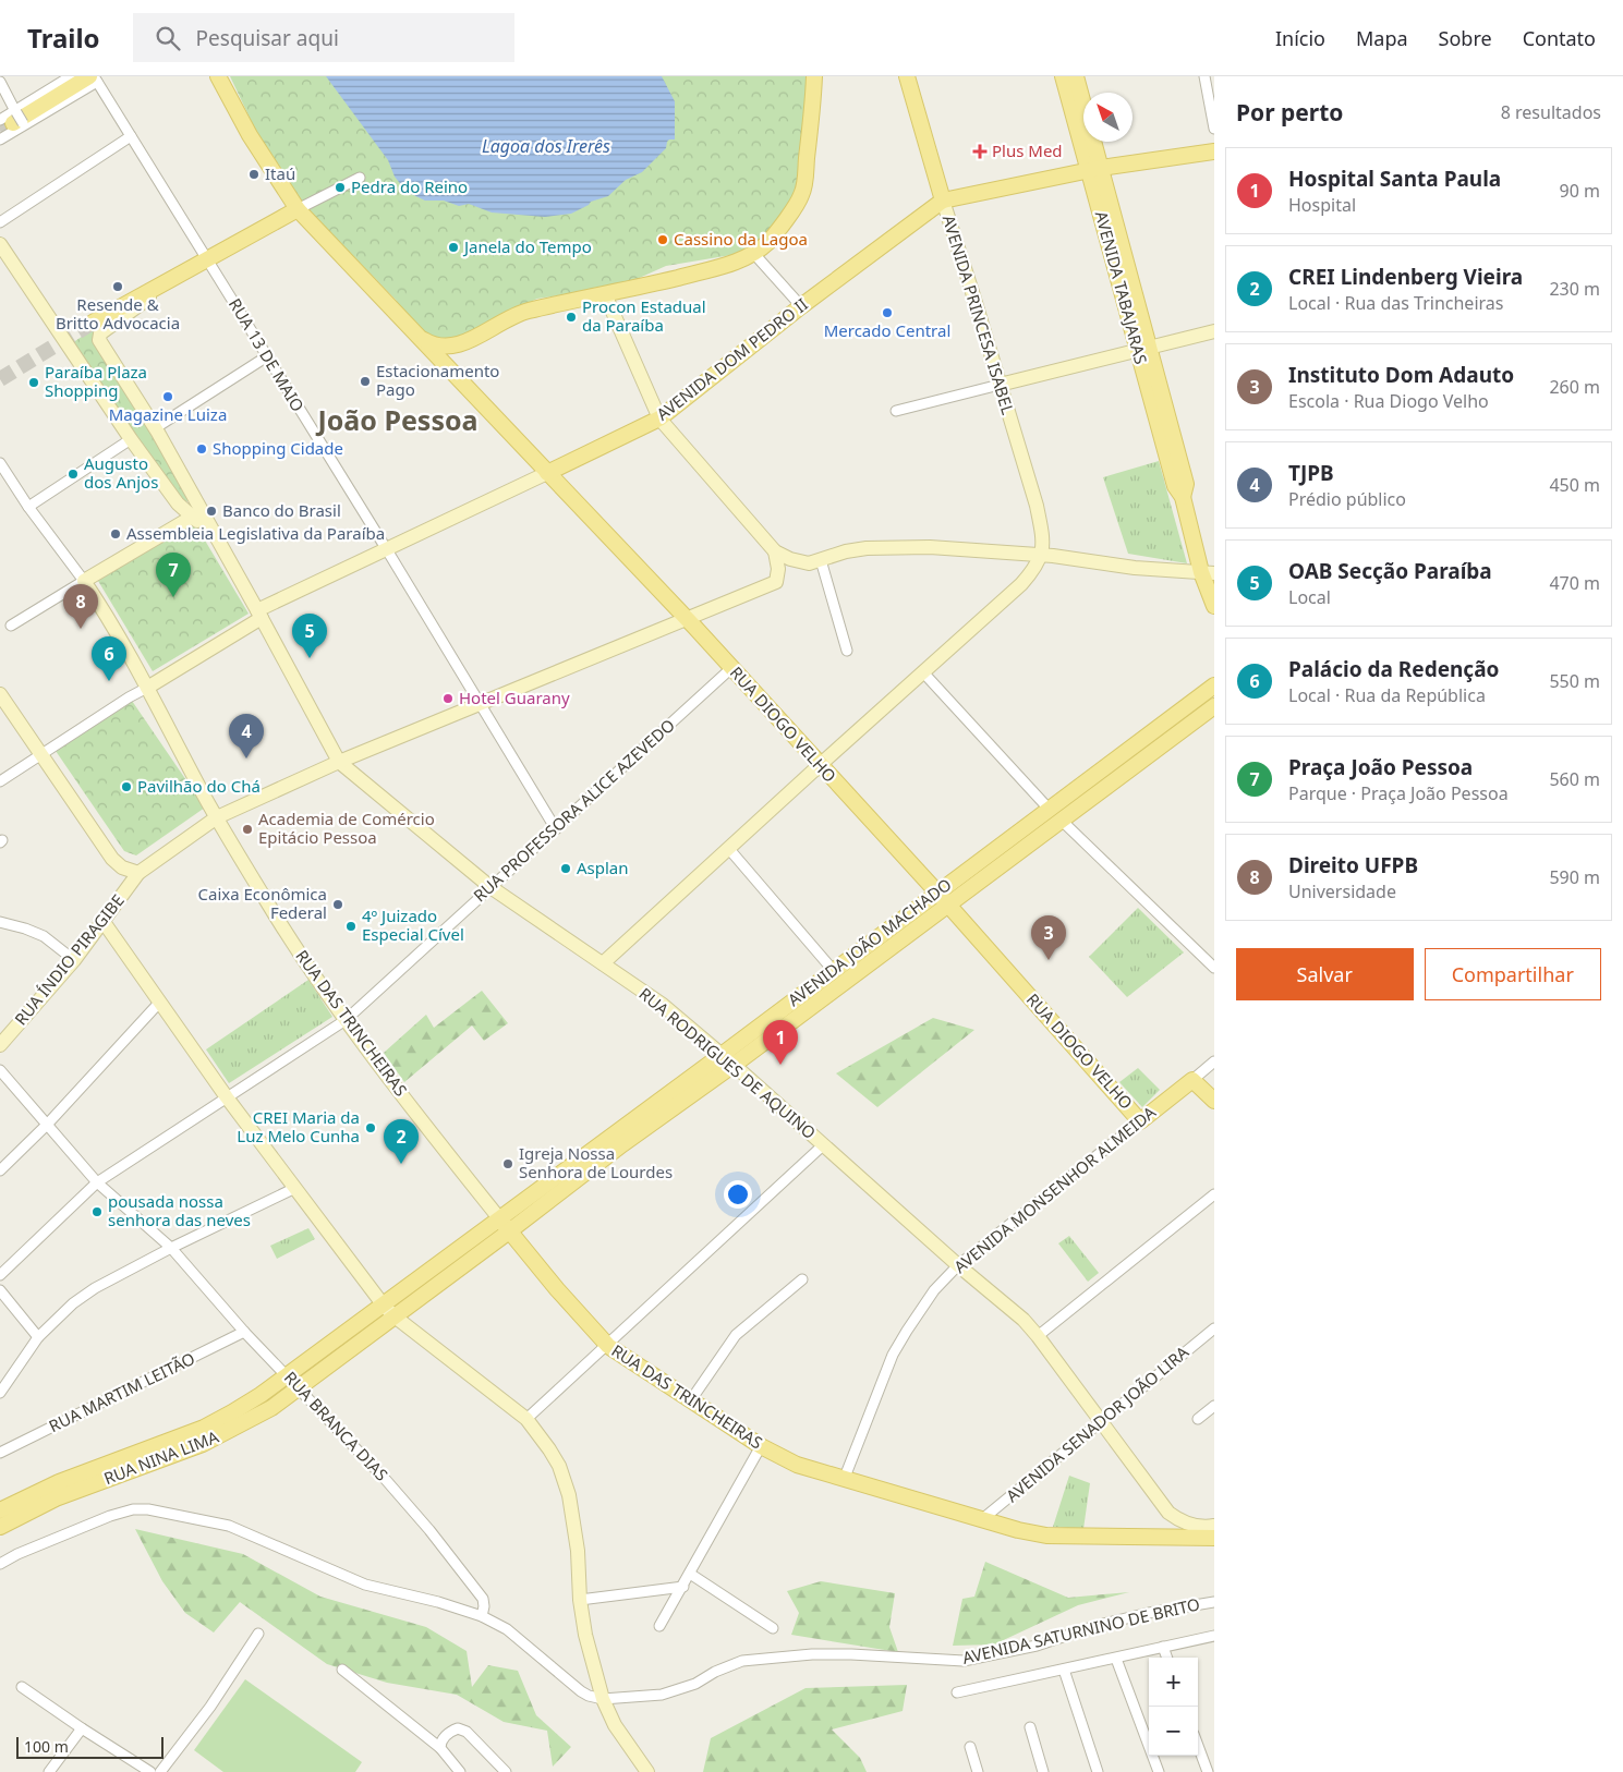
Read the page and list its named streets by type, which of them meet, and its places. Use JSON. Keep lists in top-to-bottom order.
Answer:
{
  "streets": {
    "main road": [
      "AVENIDA TABAJARAS",
      "AVENIDA PRINCESA ISABEL",
      "AVENIDA DOM PEDRO II",
      "RUA DIOGO VELHO",
      "AVENIDA JOÃO MACHADO",
      "RUA DAS TRINCHEIRAS",
      "AVENIDA MONSENHOR ALMEIDA",
      "RUA NINA LIMA"
    ],
    "street": [
      "RUA 13 DE MAIO",
      "RUA PROFESSORA ALICE AZEVEDO",
      "RUA ÍNDIO PIRAGIBE",
      "RUA RODRIGUES DE AQUINO",
      "RUA MARTIM LEITÃO",
      "AVENIDA SENADOR JOÃO LIRA",
      "RUA BRANCA DIAS",
      "AVENIDA SATURNINO DE BRITO"
    ]
  },
  "crossings": [
    ["AVENIDA TABAJARAS", "AVENIDA DOM PEDRO II"],
    ["AVENIDA PRINCESA ISABEL", "AVENIDA DOM PEDRO II"],
    ["RUA 13 DE MAIO", "AVENIDA DOM PEDRO II"],
    ["RUA 13 DE MAIO", "RUA PROFESSORA ALICE AZEVEDO"],
    ["RUA 13 DE MAIO", "RUA ÍNDIO PIRAGIBE"],
    ["AVENIDA DOM PEDRO II", "RUA DIOGO VELHO"],
    ["AVENIDA DOM PEDRO II", "RUA DAS TRINCHEIRAS"],
    ["AVENIDA DOM PEDRO II", "RUA RODRIGUES DE AQUINO"],
    ["RUA DIOGO VELHO", "RUA PROFESSORA ALICE AZEVEDO"],
    ["RUA DIOGO VELHO", "AVENIDA JOÃO MACHADO"],
    ["RUA DIOGO VELHO", "RUA ÍNDIO PIRAGIBE"],
    ["RUA DIOGO VELHO", "AVENIDA MONSENHOR ALMEIDA"],
    ["RUA PROFESSORA ALICE AZEVEDO", "RUA DAS TRINCHEIRAS"],
    ["RUA PROFESSORA ALICE AZEVEDO", "RUA RODRIGUES DE AQUINO"],
    ["RUA PROFESSORA ALICE AZEVEDO", "RUA BRANCA DIAS"],
    ["AVENIDA JOÃO MACHADO", "RUA DAS TRINCHEIRAS"],
    ["AVENIDA JOÃO MACHADO", "RUA RODRIGUES DE AQUINO"],
    ["AVENIDA JOÃO MACHADO", "RUA NINA LIMA"],
    ["RUA ÍNDIO PIRAGIBE", "RUA DAS TRINCHEIRAS"],
    ["RUA ÍNDIO PIRAGIBE", "RUA RODRIGUES DE AQUINO"],
    ["RUA DAS TRINCHEIRAS", "AVENIDA MONSENHOR ALMEIDA"],
    ["RUA DAS TRINCHEIRAS", "AVENIDA SENADOR JOÃO LIRA"],
    ["RUA RODRIGUES DE AQUINO", "AVENIDA MONSENHOR ALMEIDA"],
    ["RUA RODRIGUES DE AQUINO", "AVENIDA SENADOR JOÃO LIRA"],
    ["RUA MARTIM LEITÃO", "RUA BRANCA DIAS"],
    ["RUA BRANCA DIAS", "RUA NINA LIMA"],
    ["RUA BRANCA DIAS", "AVENIDA SATURNINO DE BRITO"]
  ],
  "districts": ["João Pessoa"],
  "water": ["Lagoa dos Irerês"],
  "places": {
    "health": ["Plus Med"],
    "other": [
      "Itaú",
      "Pedra do Reino",
      "Cassino da Lagoa",
      "Janela do Tempo",
      "Resende & Britto Advocacia",
      "Mercado Central",
      "Procon Estadual da Paraíba",
      "Estacionamento Pago",
      "Paraíba Plaza Shopping",
      "Magazine Luiza",
      "Shopping Cidade",
      "Augusto dos Anjos",
      "Banco do Brasil",
      "Assembleia Legislativa da Paraíba",
      "Hotel Guarany",
      "Pavilhão do Chá",
      "Academia de Comércio Epitácio Pessoa",
      "Asplan",
      "Caixa Econômica Federal",
      "4º Juizado Especial Cível",
      "CREI Maria da Luz Melo Cunha",
      "Igreja Nossa Senhora de Lourdes",
      "pousada nossa senhora das neves"
    ]
  },
  "scale_bar": "100 m",
  "north": "top left",
  "page": {
    "header": "Trailo",
    "search": "Pesquisar aqui",
    "nav": [
      "Início",
      "Mapa",
      "Sobre",
      "Contato"
    ],
    "heading": ["Por perto", "8 resultados"],
    "list": [
      {
        "mark": "1",
        "name": "Hospital Santa Paula",
        "note": "Hospital",
        "value": "90 m"
      },
      {
        "mark": "2",
        "name": "CREI Lindenberg Vieira",
        "note": "Local · Rua das Trincheiras",
        "value": "230 m"
      },
      {
        "mark": "3",
        "name": "Instituto Dom Adauto",
        "note": "Escola · Rua Diogo Velho",
        "value": "260 m"
      },
      {
        "mark": "4",
        "name": "TJPB",
        "note": "Prédio público",
        "value": "450 m"
      },
      {
        "mark": "5",
        "name": "OAB Secção Paraíba",
        "note": "Local",
        "value": "470 m"
      },
      {
        "mark": "6",
        "name": "Palácio da Redenção",
        "note": "Local · Rua da República",
        "value": "550 m"
      },
      {
        "mark": "7",
        "name": "Praça João Pessoa",
        "note": "Parque · Praça João Pessoa",
        "value": "560 m"
      },
      {
        "mark": "8",
        "name": "Direito UFPB",
        "note": "Universidade",
        "value": "590 m"
      }
    ],
    "pins": [
      "7",
      "8",
      "5",
      "6",
      "4",
      "3",
      "1",
      "2"
    ],
    "buttons": ["Salvar", "Compartilhar"],
    "map_buttons": ["+", "−"],
    "scale": "100 m"
  }
}
